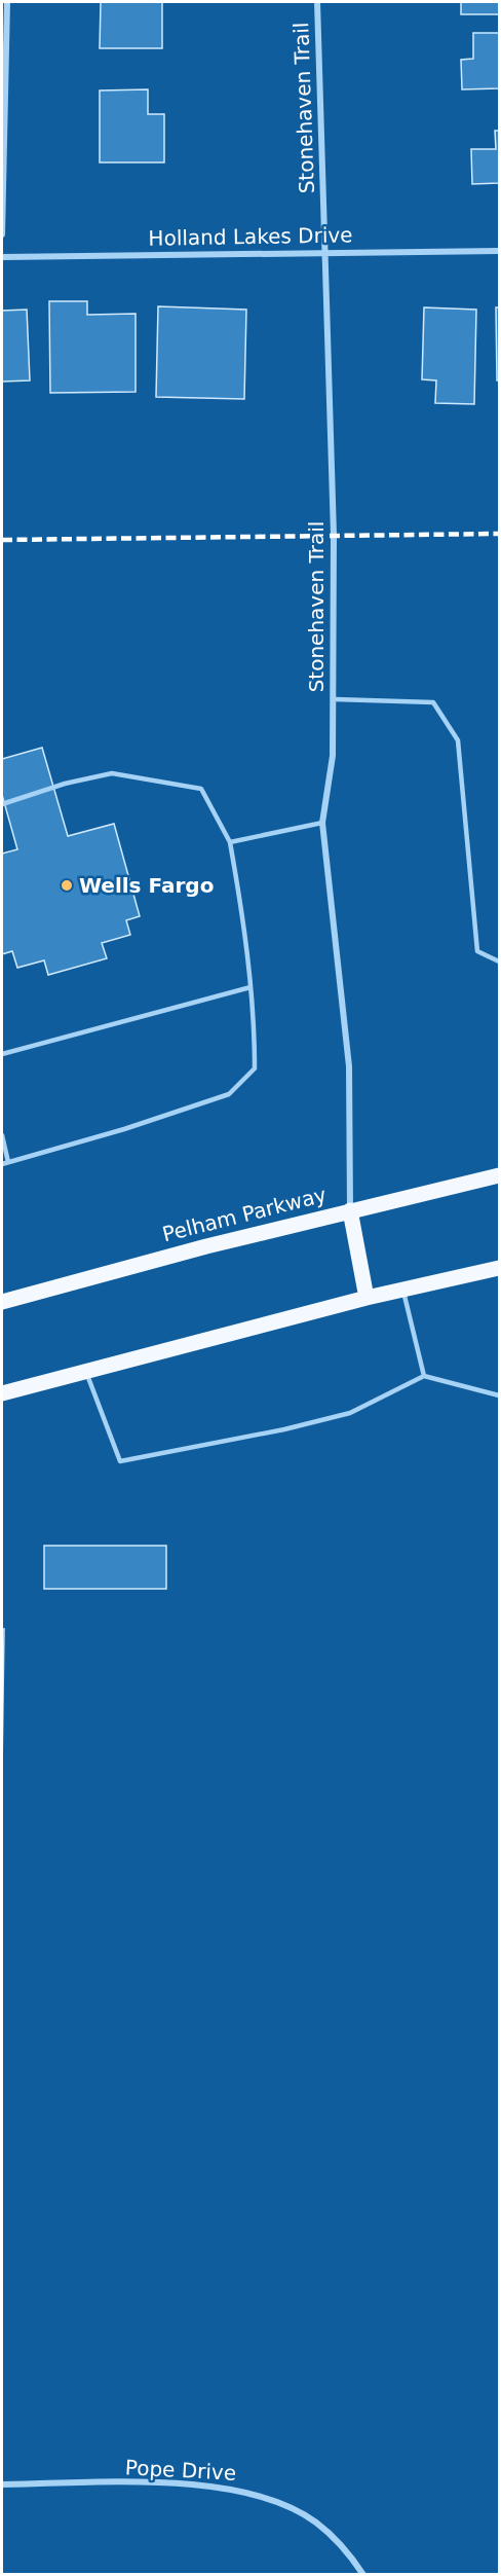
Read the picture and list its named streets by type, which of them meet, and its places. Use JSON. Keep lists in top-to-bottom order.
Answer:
{
  "streets": {
    "main road": ["Pelham Parkway"],
    "street": ["Stonehaven Trail", "Holland Lakes Drive", "Pope Drive"]
  },
  "crossings": [
    ["Stonehaven Trail", "Holland Lakes Drive"],
    ["Stonehaven Trail", "Pelham Parkway"]
  ],
  "places": ["Wells Fargo"]
}
